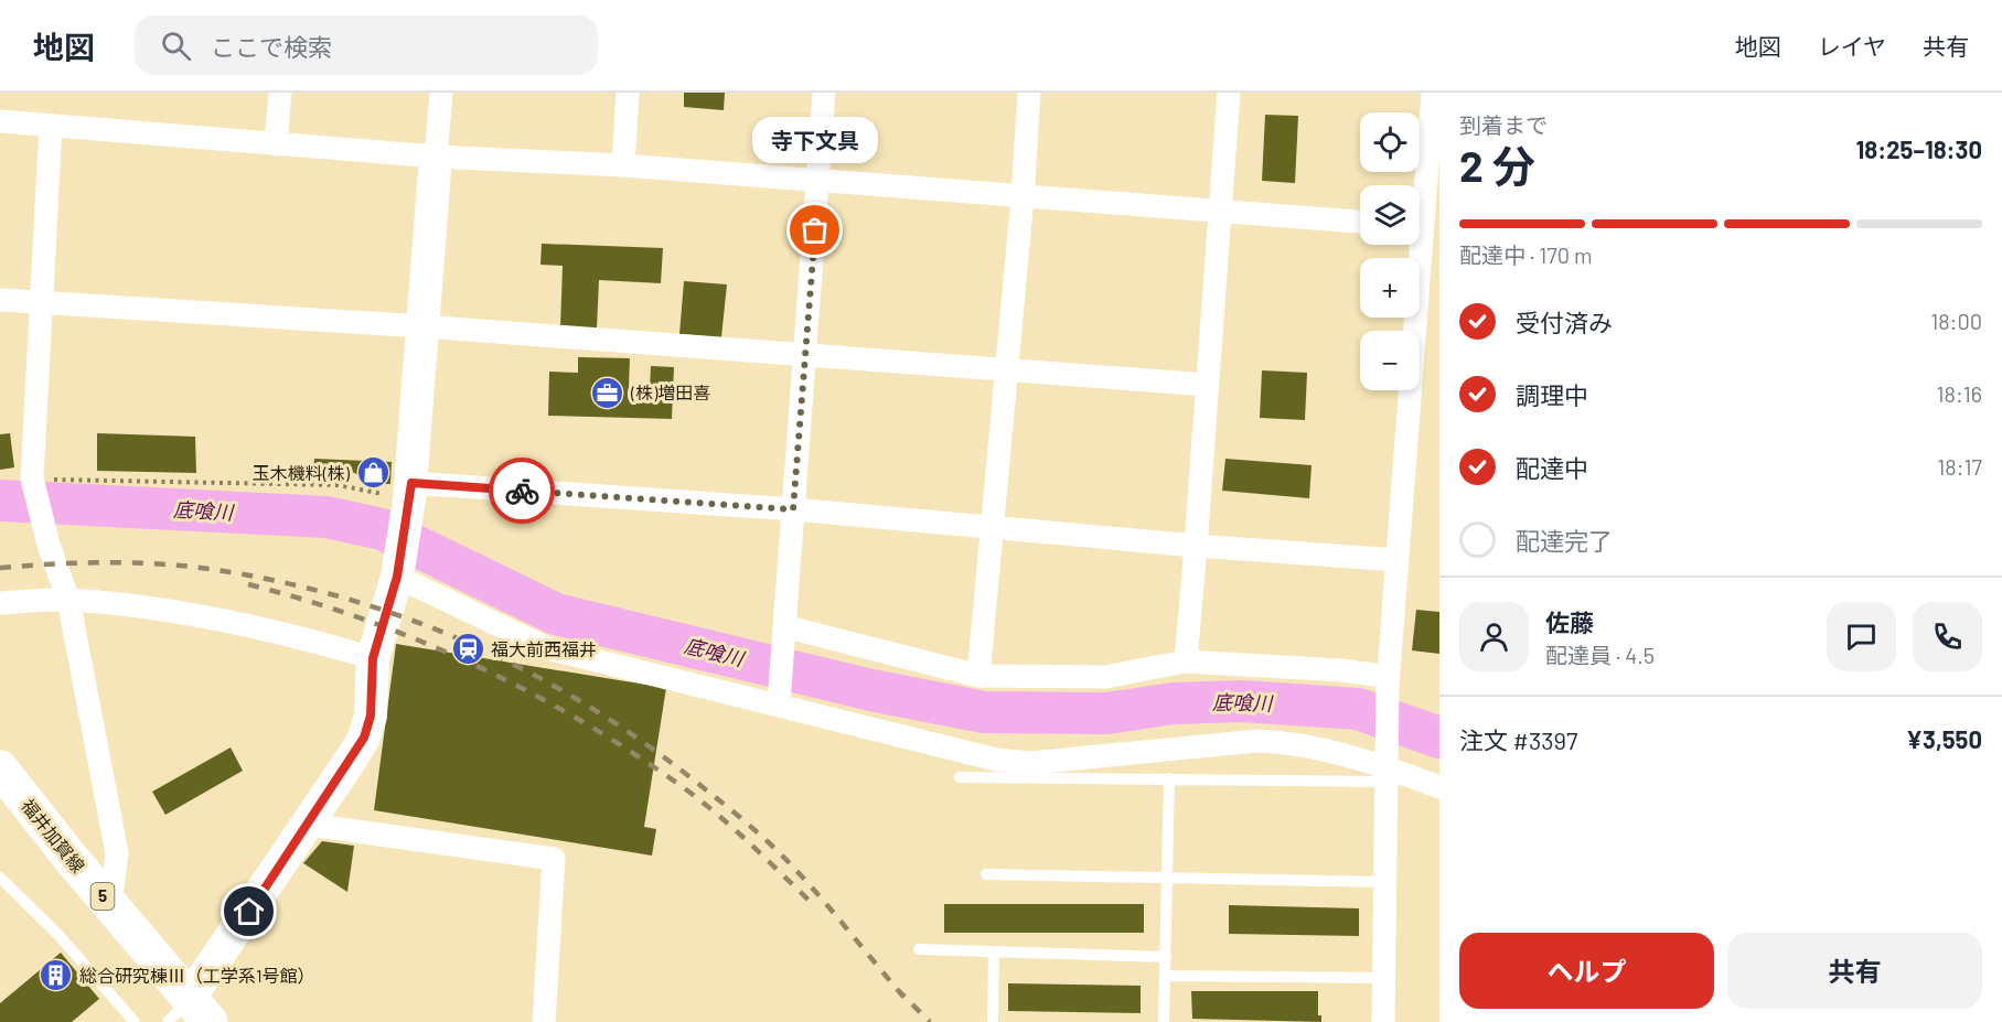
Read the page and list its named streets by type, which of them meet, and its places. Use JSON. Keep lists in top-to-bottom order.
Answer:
{
  "streets": {
    "main road": ["福井加賀線", "5"]
  },
  "water": ["底喰川"],
  "places": {
    "other": ["寺下文具"],
    "office": ["(株)増田喜"],
    "shop": ["玉木機料(株)"],
    "station": ["福大前西福井"],
    "building": ["総合研究棟Ⅲ（工学系1号館）"]
  },
  "page": {
    "header": "地図",
    "search": "ここで検索",
    "nav": ["地図", "レイヤ", "共有"],
    "heading": ["2 分", "到着まで", "18:25–18:30"],
    "panel": [
      "佐藤",
      "配達員 · 4.5",
      "注文 #3397",
      "¥3,550"
    ],
    "map_buttons": ["+", "−"],
    "bubble": "寺下文具",
    "bar": "配達中 · 170 m",
    "list": [
      ["受付済み", "18:00"],
      ["調理中", "18:16"],
      ["配達中", "18:17"],
      "配達完了"
    ],
    "buttons": ["ヘルプ", "共有"]
  }
}
